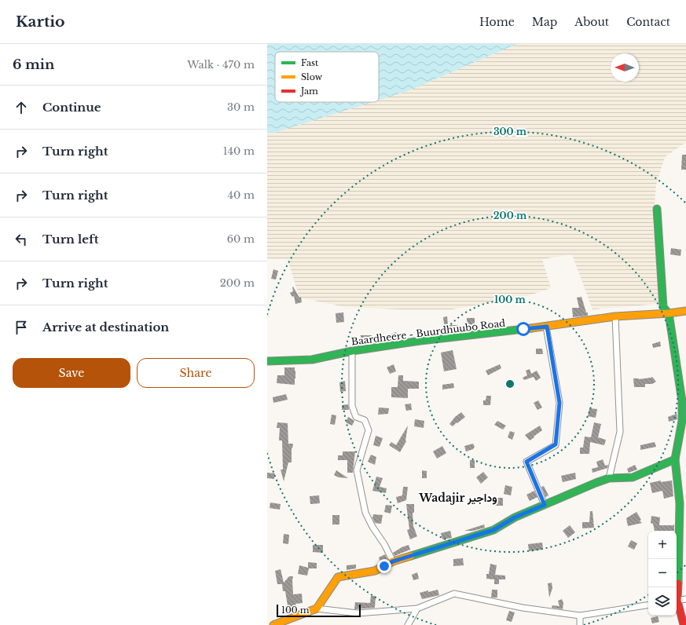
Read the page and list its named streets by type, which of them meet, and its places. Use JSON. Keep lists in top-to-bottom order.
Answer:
{
  "streets": {
    "street": ["Baardheere - Buurdhuubo Road"]
  },
  "districts": ["Wadajir وداجير"],
  "legend": ["Fast", "Slow", "Jam"],
  "scale_bar": "100 m",
  "north": "left",
  "page": {
    "header": "Kartio",
    "nav": [
      "Home",
      "Map",
      "About",
      "Contact"
    ],
    "heading": ["6 min", "Walk · 470 m"],
    "list": [
      ["Continue", "30 m"],
      ["Turn right", "140 m"],
      ["Turn right", "40 m"],
      ["Turn left", "60 m"],
      ["Turn right", "200 m"],
      "Arrive at destination"
    ],
    "buttons": ["Save", "Share"],
    "map_buttons": ["+", "−"],
    "scale": "100 m"
  },
  "rings": ["300 m", "200 m", "100 m"]
}
